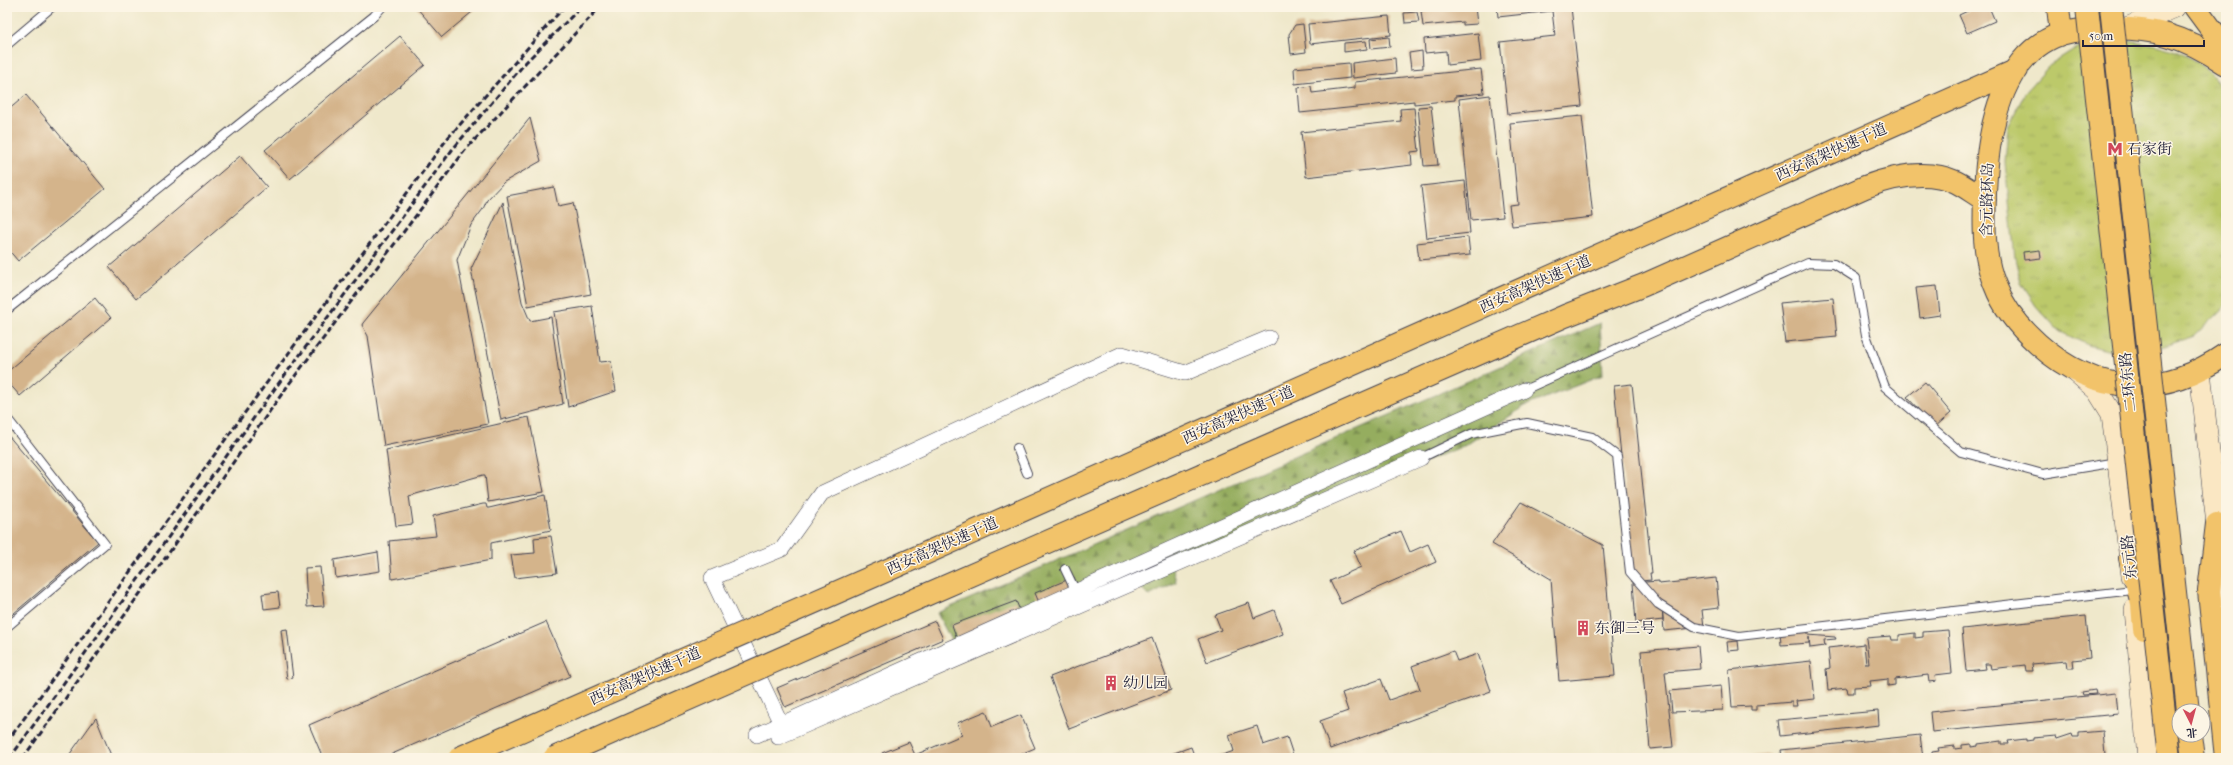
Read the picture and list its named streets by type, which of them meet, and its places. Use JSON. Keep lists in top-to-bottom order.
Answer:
{
  "streets": {
    "highway": ["西安高架快速干道", "含元路环岛", "二环东路"],
    "main road": ["东元路"]
  },
  "crossings": [
    ["西安高架快速干道", "含元路环岛"],
    ["含元路环岛", "东元路"]
  ],
  "places": {
    "metro station": ["石家街"],
    "building": ["东御三号", "幼儿园"]
  },
  "scale_bar": "50 m",
  "north": "bottom"
}
